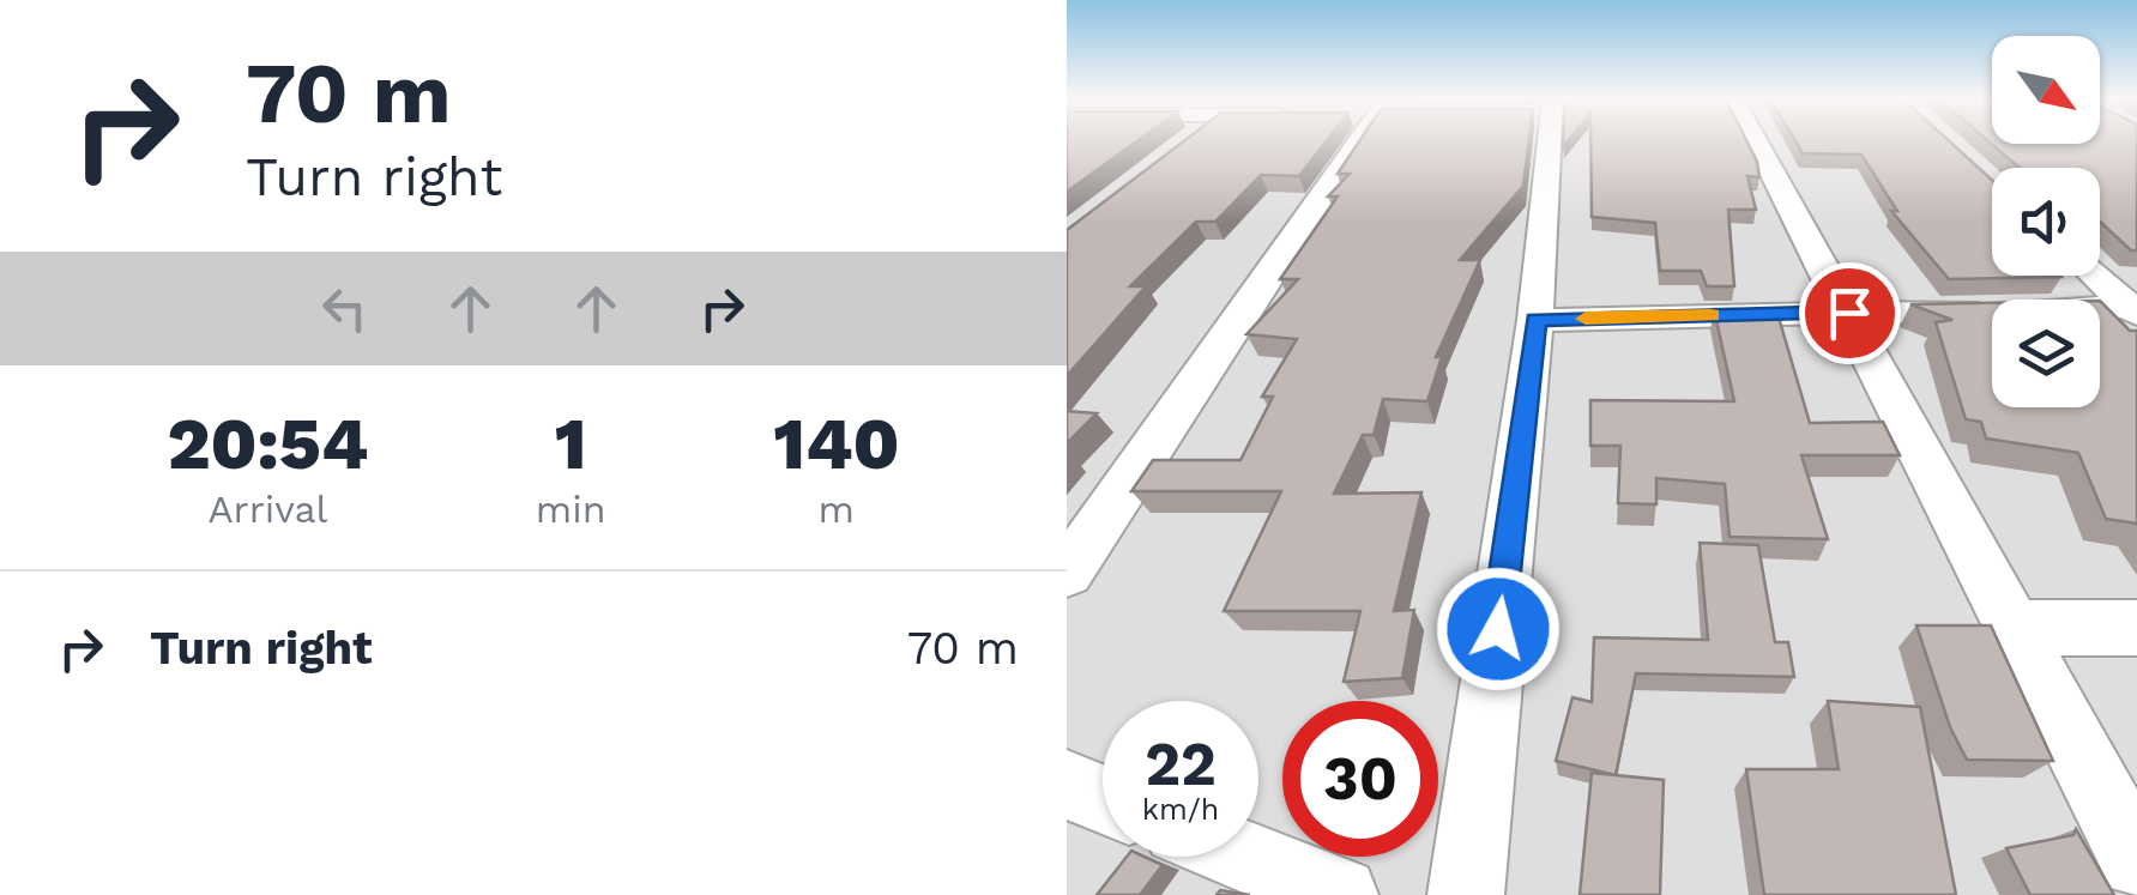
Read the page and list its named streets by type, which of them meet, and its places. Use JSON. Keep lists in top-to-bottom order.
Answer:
{
  "north": "bottom right",
  "page": {
    "turn": ["70 m", "Turn right"],
    "eta": [
      "20:54",
      "Arrival",
      "1",
      "min",
      "140",
      "m"
    ],
    "list": [
      {
        "name": "Turn right",
        "value": "70 m"
      }
    ],
    "speed": "22 km/h",
    "limit": "30"
  }
}
